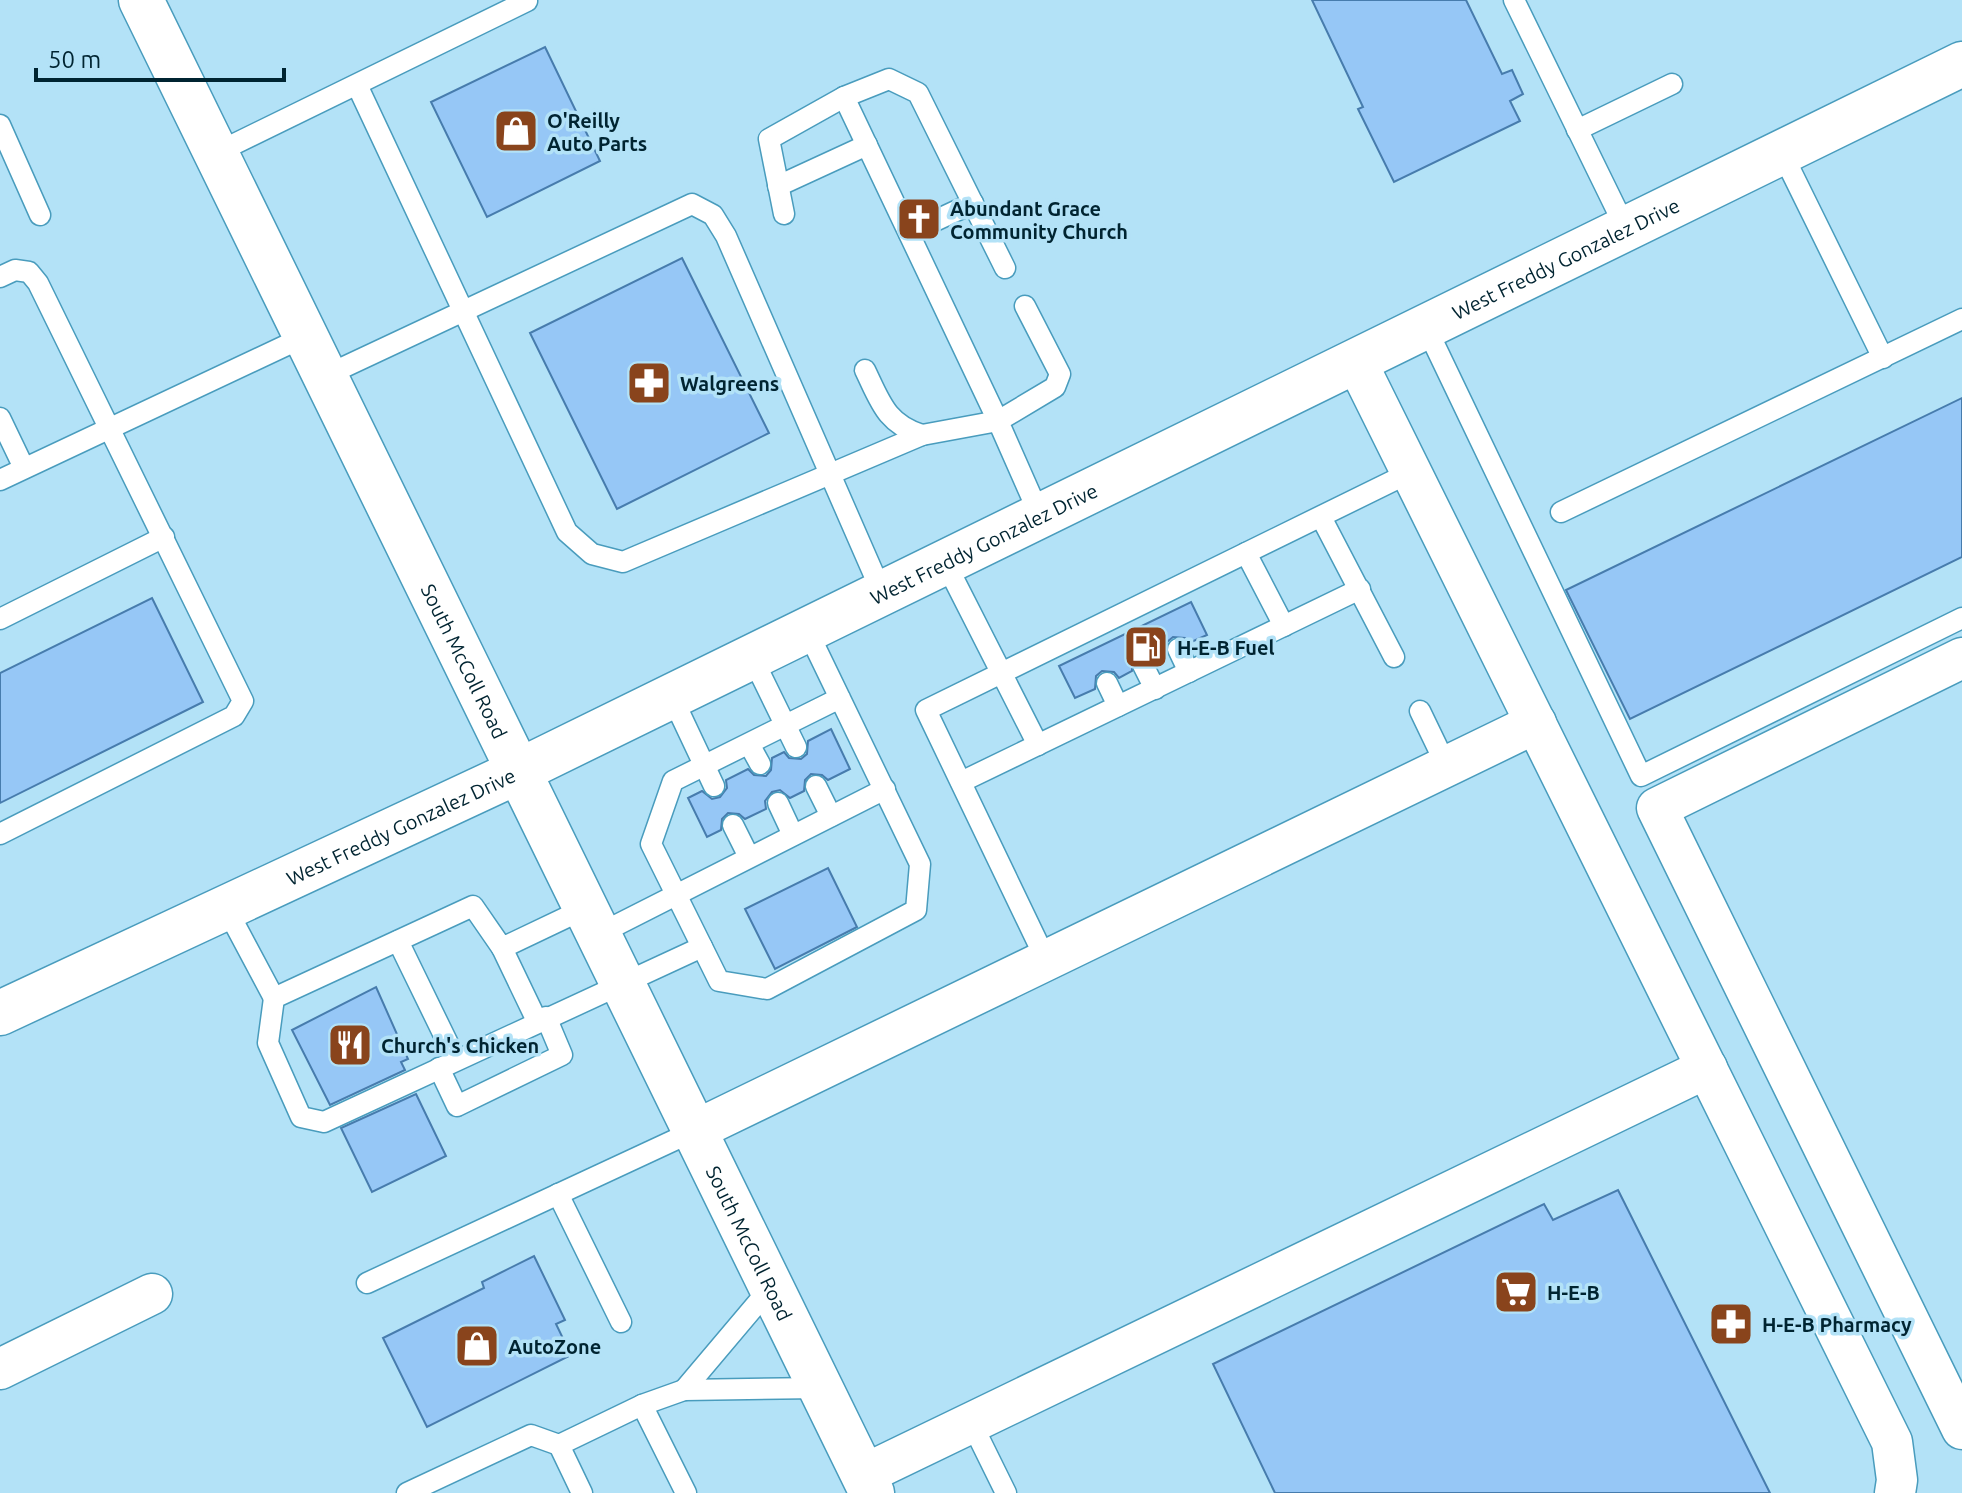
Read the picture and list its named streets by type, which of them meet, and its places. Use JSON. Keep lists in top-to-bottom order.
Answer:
{
  "streets": {
    "main road": ["West Freddy Gonzalez Drive", "South McColl Road"]
  },
  "crossings": [
    ["West Freddy Gonzalez Drive", "South McColl Road"]
  ],
  "places": {
    "shop": ["O'Reilly Auto Parts", "AutoZone"],
    "church": ["Abundant Grace Community Church"],
    "pharmacy": ["Walgreens", "H-E-B Pharmacy"],
    "fuel station": ["H-E-B Fuel"],
    "restaurant": ["Church's Chicken"],
    "supermarket": ["H-E-B"]
  },
  "scale_bar": "50 m"
}
